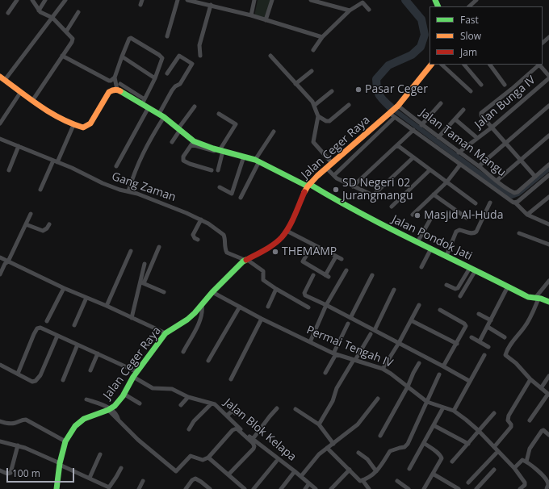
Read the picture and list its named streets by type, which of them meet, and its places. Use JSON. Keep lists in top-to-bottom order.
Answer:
{
  "streets": {
    "street": [
      "Jalan Bunga IV",
      "Jalan Taman Mangu",
      "Jalan Ceger Raya",
      "Gang Zaman",
      "Jalan Pondok Jati",
      "Permai Tengah IV",
      "Jalan Blok Kelapa"
    ]
  },
  "crossings": [
    ["Jalan Bunga IV", "Jalan Taman Mangu"],
    ["Jalan Taman Mangu", "Jalan Ceger Raya"],
    ["Jalan Ceger Raya", "Gang Zaman"],
    ["Jalan Ceger Raya", "Jalan Pondok Jati"],
    ["Jalan Ceger Raya", "Permai Tengah IV"],
    ["Jalan Ceger Raya", "Jalan Blok Kelapa"]
  ],
  "places": [
    "Pasar Ceger",
    "SD Negeri 02 Jurangmangu",
    "Masjid Al-Huda",
    "THEMAMP"
  ],
  "legend": ["Fast", "Slow", "Jam"],
  "scale_bar": "100 m"
}
